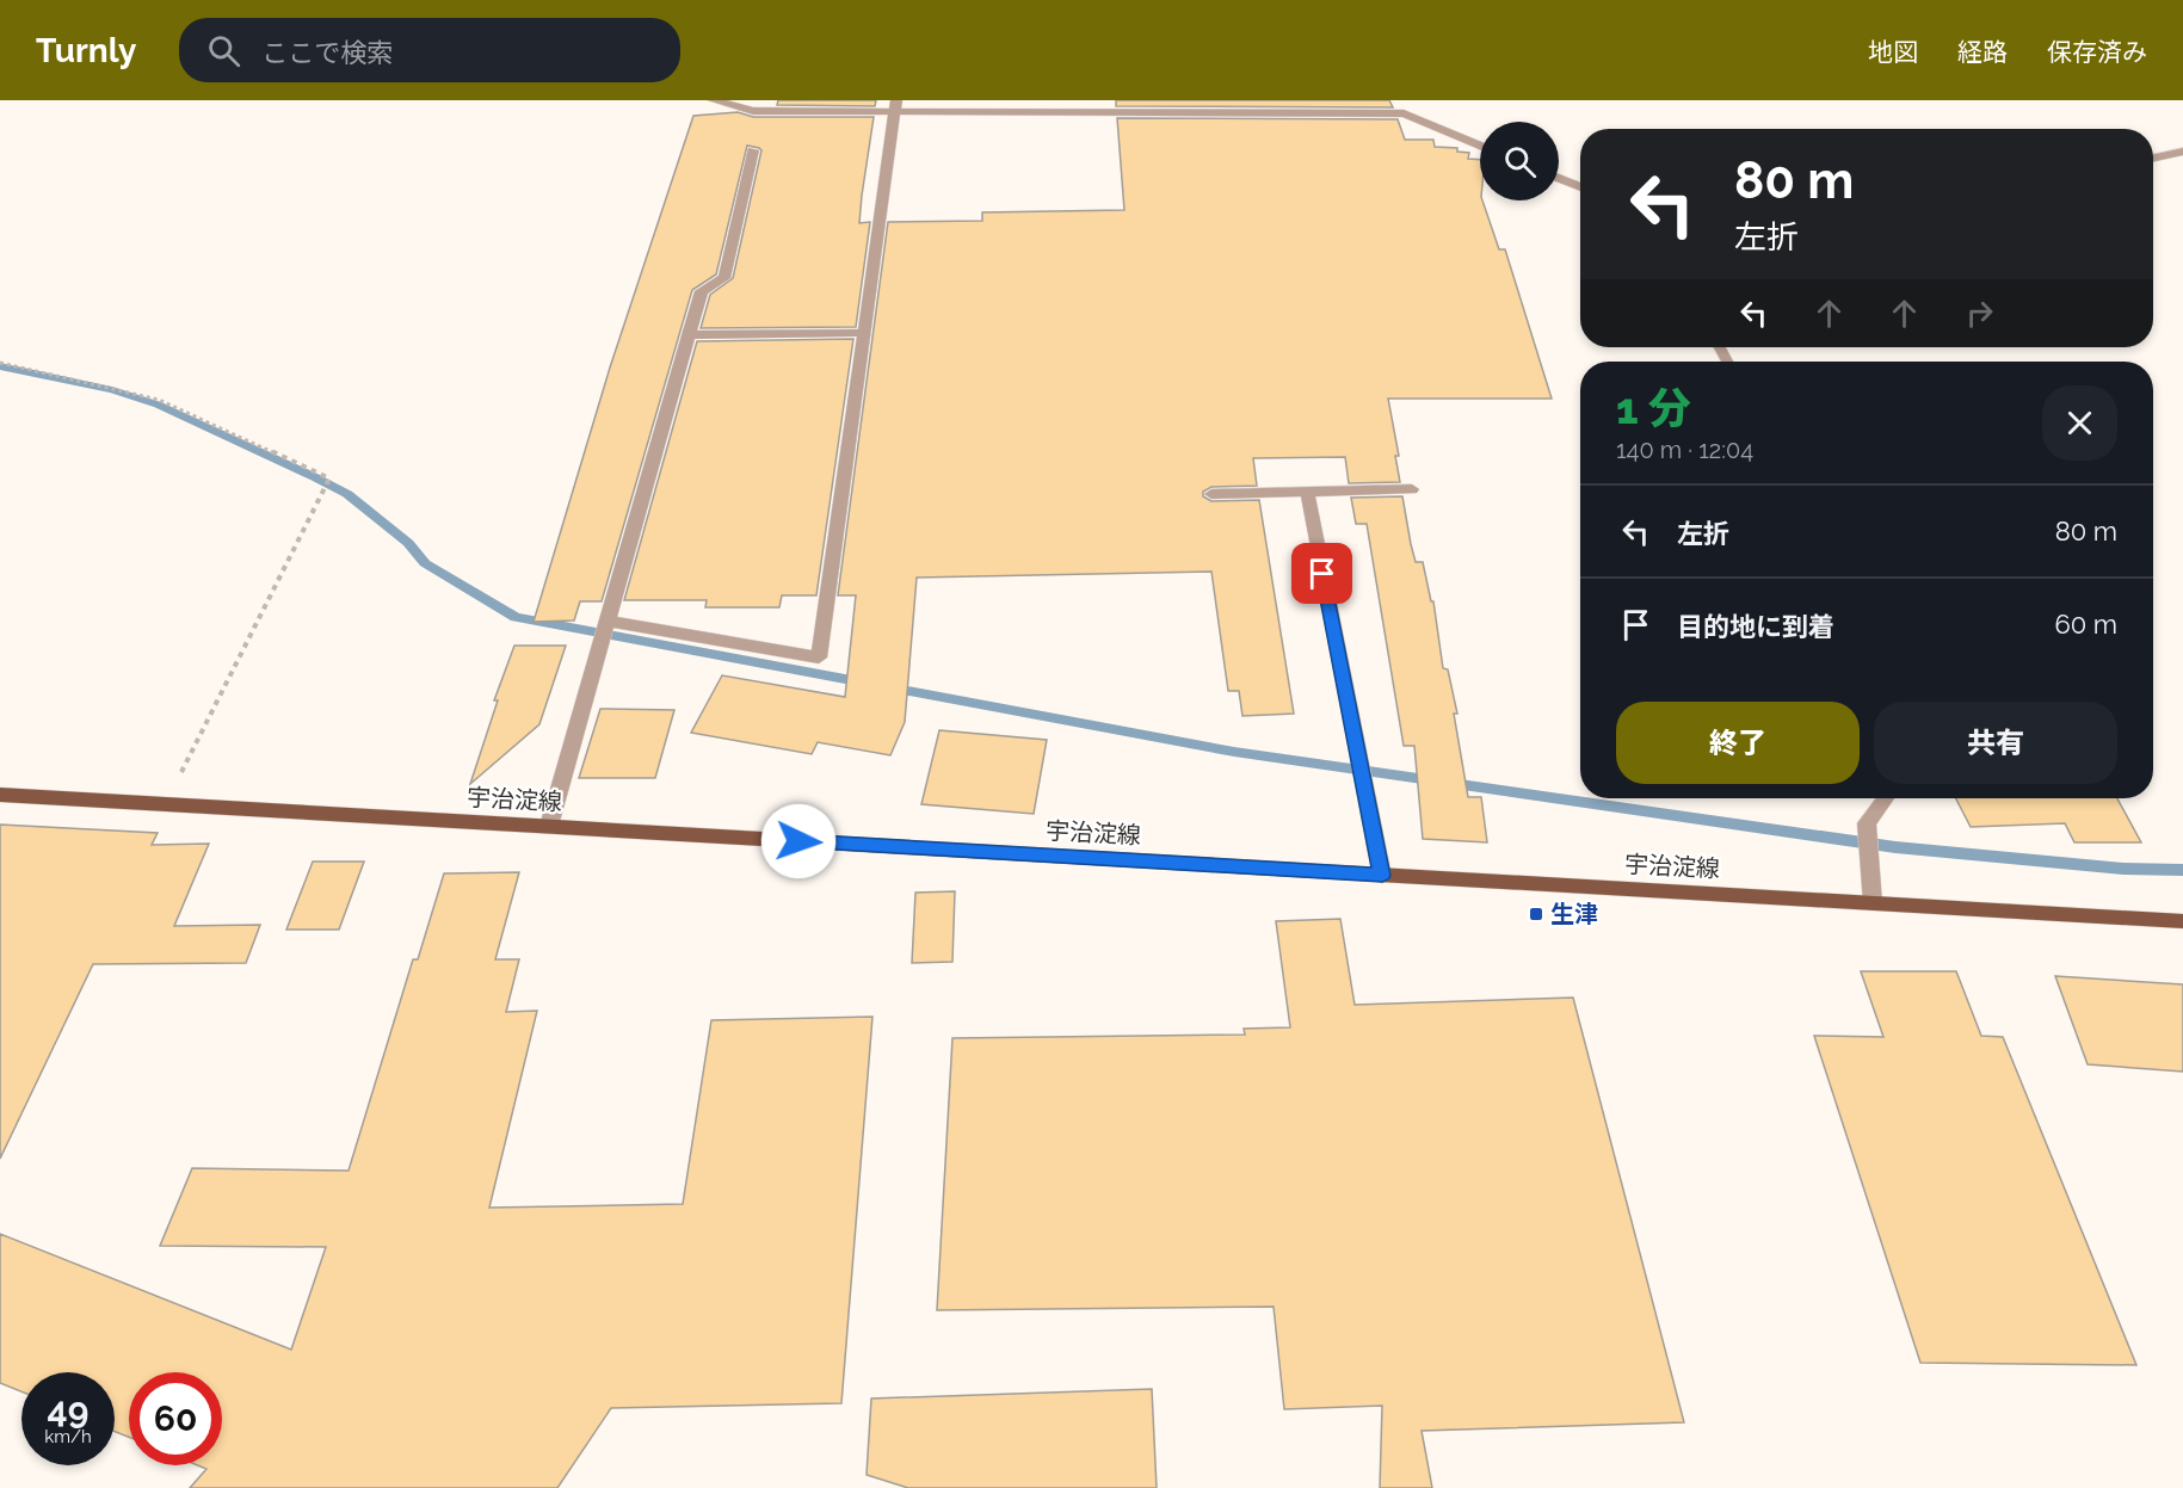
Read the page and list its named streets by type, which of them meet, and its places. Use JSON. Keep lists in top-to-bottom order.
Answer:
{
  "streets": {
    "main road": ["宇治淀線"]
  },
  "places": {
    "transit": ["生津"]
  },
  "page": {
    "header": "Turnly",
    "search": "ここで検索",
    "nav": ["地図", "経路", "保存済み"],
    "turn": ["80 m", "左折"],
    "heading": ["1 分", "140 m · 12:04"],
    "list": [
      {
        "name": "左折",
        "value": "80 m"
      },
      {
        "name": "目的地に到着",
        "value": "60 m"
      }
    ],
    "buttons": ["終了", "共有"],
    "speed": "49 km/h",
    "limit": "60"
  }
}
